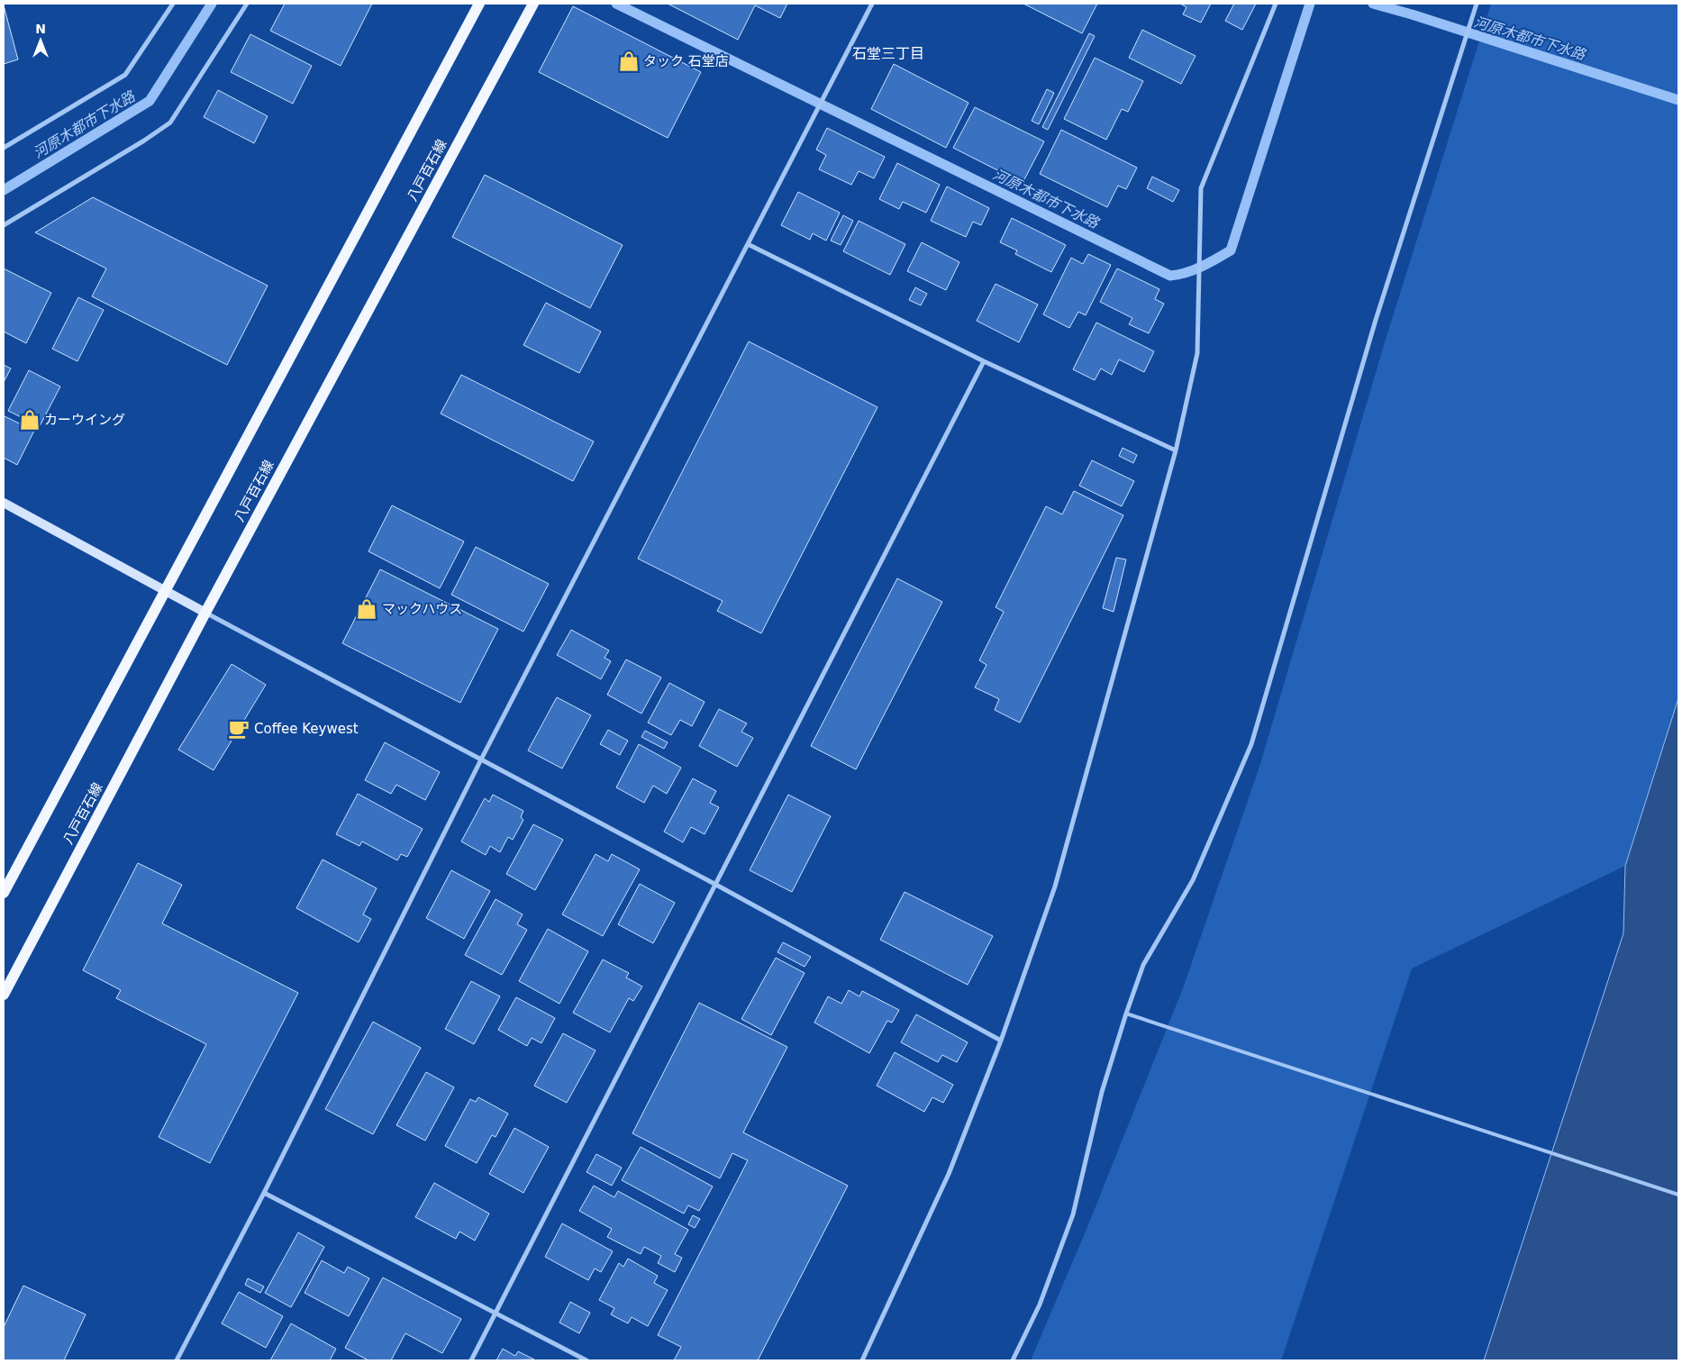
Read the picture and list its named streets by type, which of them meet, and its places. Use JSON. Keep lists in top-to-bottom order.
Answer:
{
  "streets": {
    "main road": ["八戸百石線"]
  },
  "districts": ["石堂三丁目"],
  "water": ["河原木都市下水路"],
  "places": {
    "shop": ["タック 石堂店", "カーウイング", "マックハウス"],
    "cafe": ["Coffee Keywest"]
  },
  "north": "top"
}
